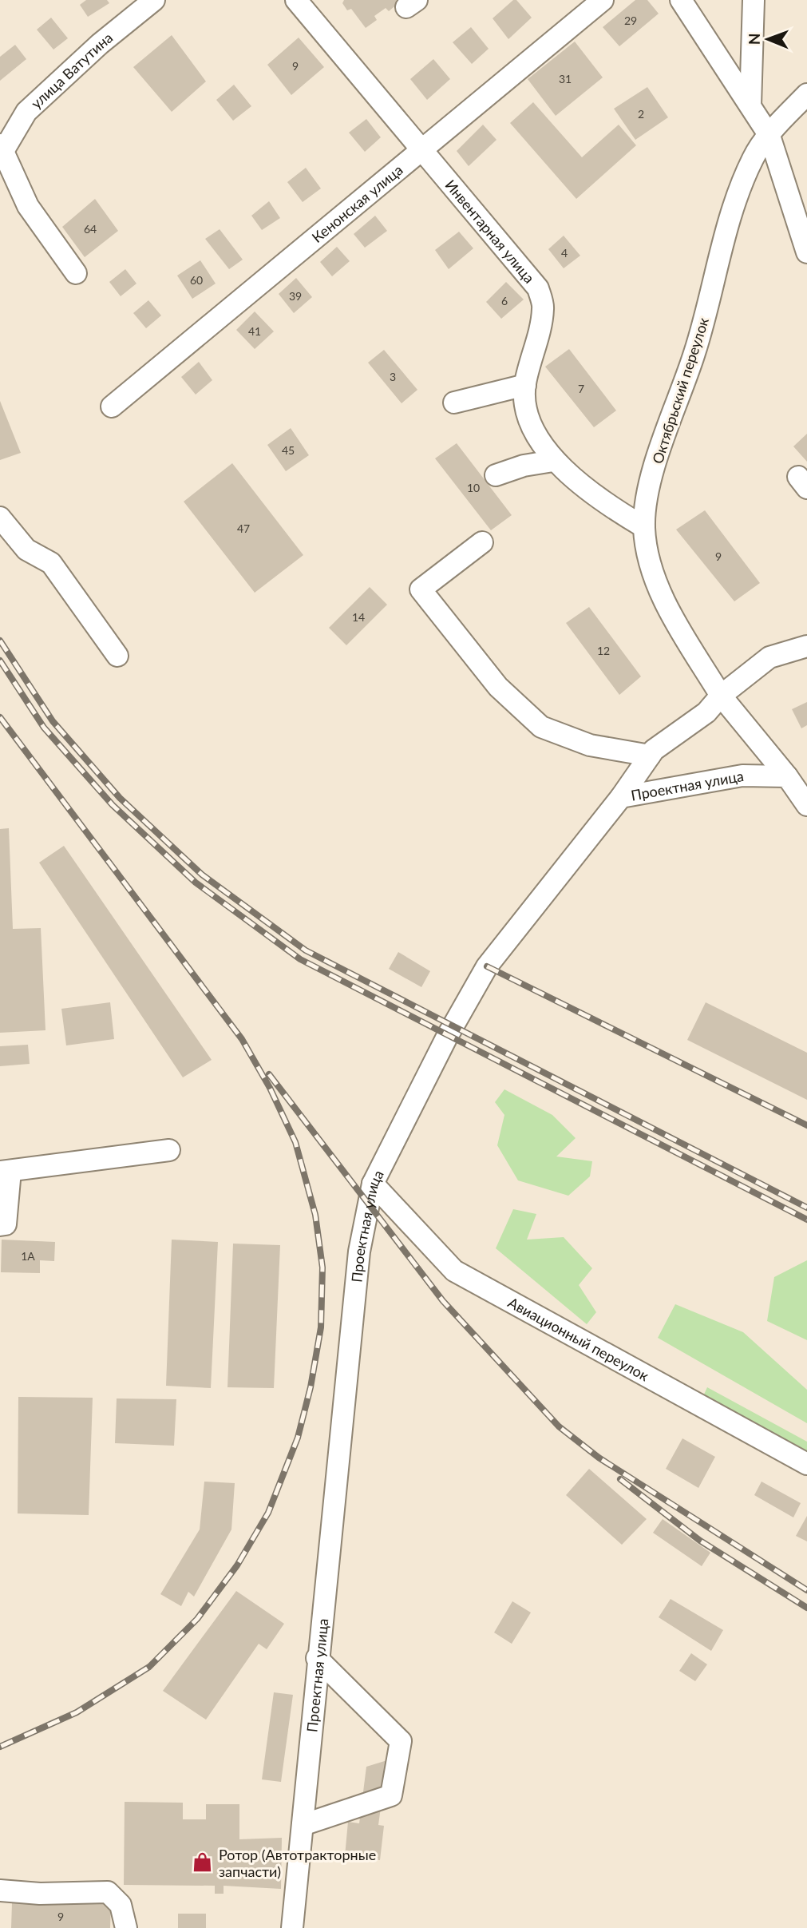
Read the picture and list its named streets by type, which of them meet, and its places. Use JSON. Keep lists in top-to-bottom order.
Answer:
{
  "streets": {
    "street": [
      "улица Ватутина",
      "Кенонская улица",
      "Инвентарная улица",
      "Октябрьский переулок",
      "Проектная улица",
      "Авиационный переулок"
    ]
  },
  "crossings": [
    ["Кенонская улица", "Инвентарная улица"],
    ["Инвентарная улица", "Октябрьский переулок"],
    ["Октябрьский переулок", "Проектная улица"],
    ["Проектная улица", "Авиационный переулок"]
  ],
  "places": {
    "shop": ["Ротор (Автотракторные запчасти)"]
  },
  "house_numbers": [
    "29",
    "9",
    "31",
    "2",
    "64",
    "4",
    "60",
    "39",
    "6",
    "41",
    "3",
    "7",
    "45",
    "10",
    "47",
    "9",
    "14",
    "12",
    "1А",
    "9"
  ],
  "north": "left"
}
